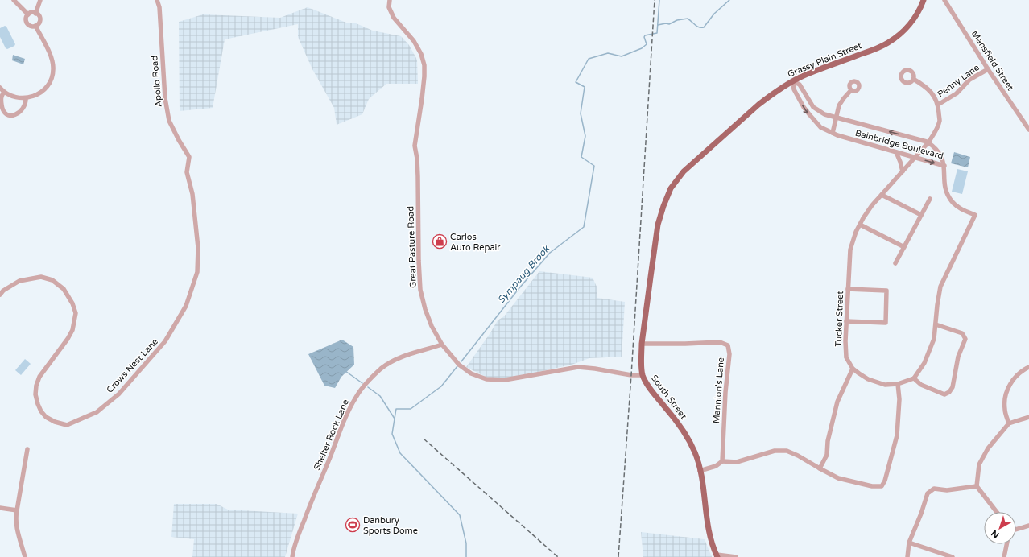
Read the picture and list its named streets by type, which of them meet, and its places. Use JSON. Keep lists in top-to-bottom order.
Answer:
{
  "streets": {
    "main road": ["Grassy Plain Street", "South Street"],
    "street": [
      "Mansfield Street",
      "Penny Lane",
      "Apollo Road",
      "Bainbridge Boulevard",
      "Great Pasture Road",
      "Tucker Street",
      "Crows Nest Lane",
      "Mannion's Lane",
      "Shelter Rock Lane"
    ]
  },
  "crossings": [
    ["Grassy Plain Street", "Bainbridge Boulevard"],
    ["Grassy Plain Street", "South Street"],
    ["Mansfield Street", "Penny Lane"],
    ["Penny Lane", "Bainbridge Boulevard"],
    ["Penny Lane", "Tucker Street"],
    ["Apollo Road", "Crows Nest Lane"],
    ["Bainbridge Boulevard", "Tucker Street"],
    ["Great Pasture Road", "South Street"],
    ["Great Pasture Road", "Shelter Rock Lane"],
    ["Mannion's Lane", "South Street"]
  ],
  "water": ["Sympaug Brook"],
  "places": {
    "shop": ["Carlos Auto Repair"],
    "sports": ["Danbury Sports Dome"]
  },
  "north": "bottom left"
}
